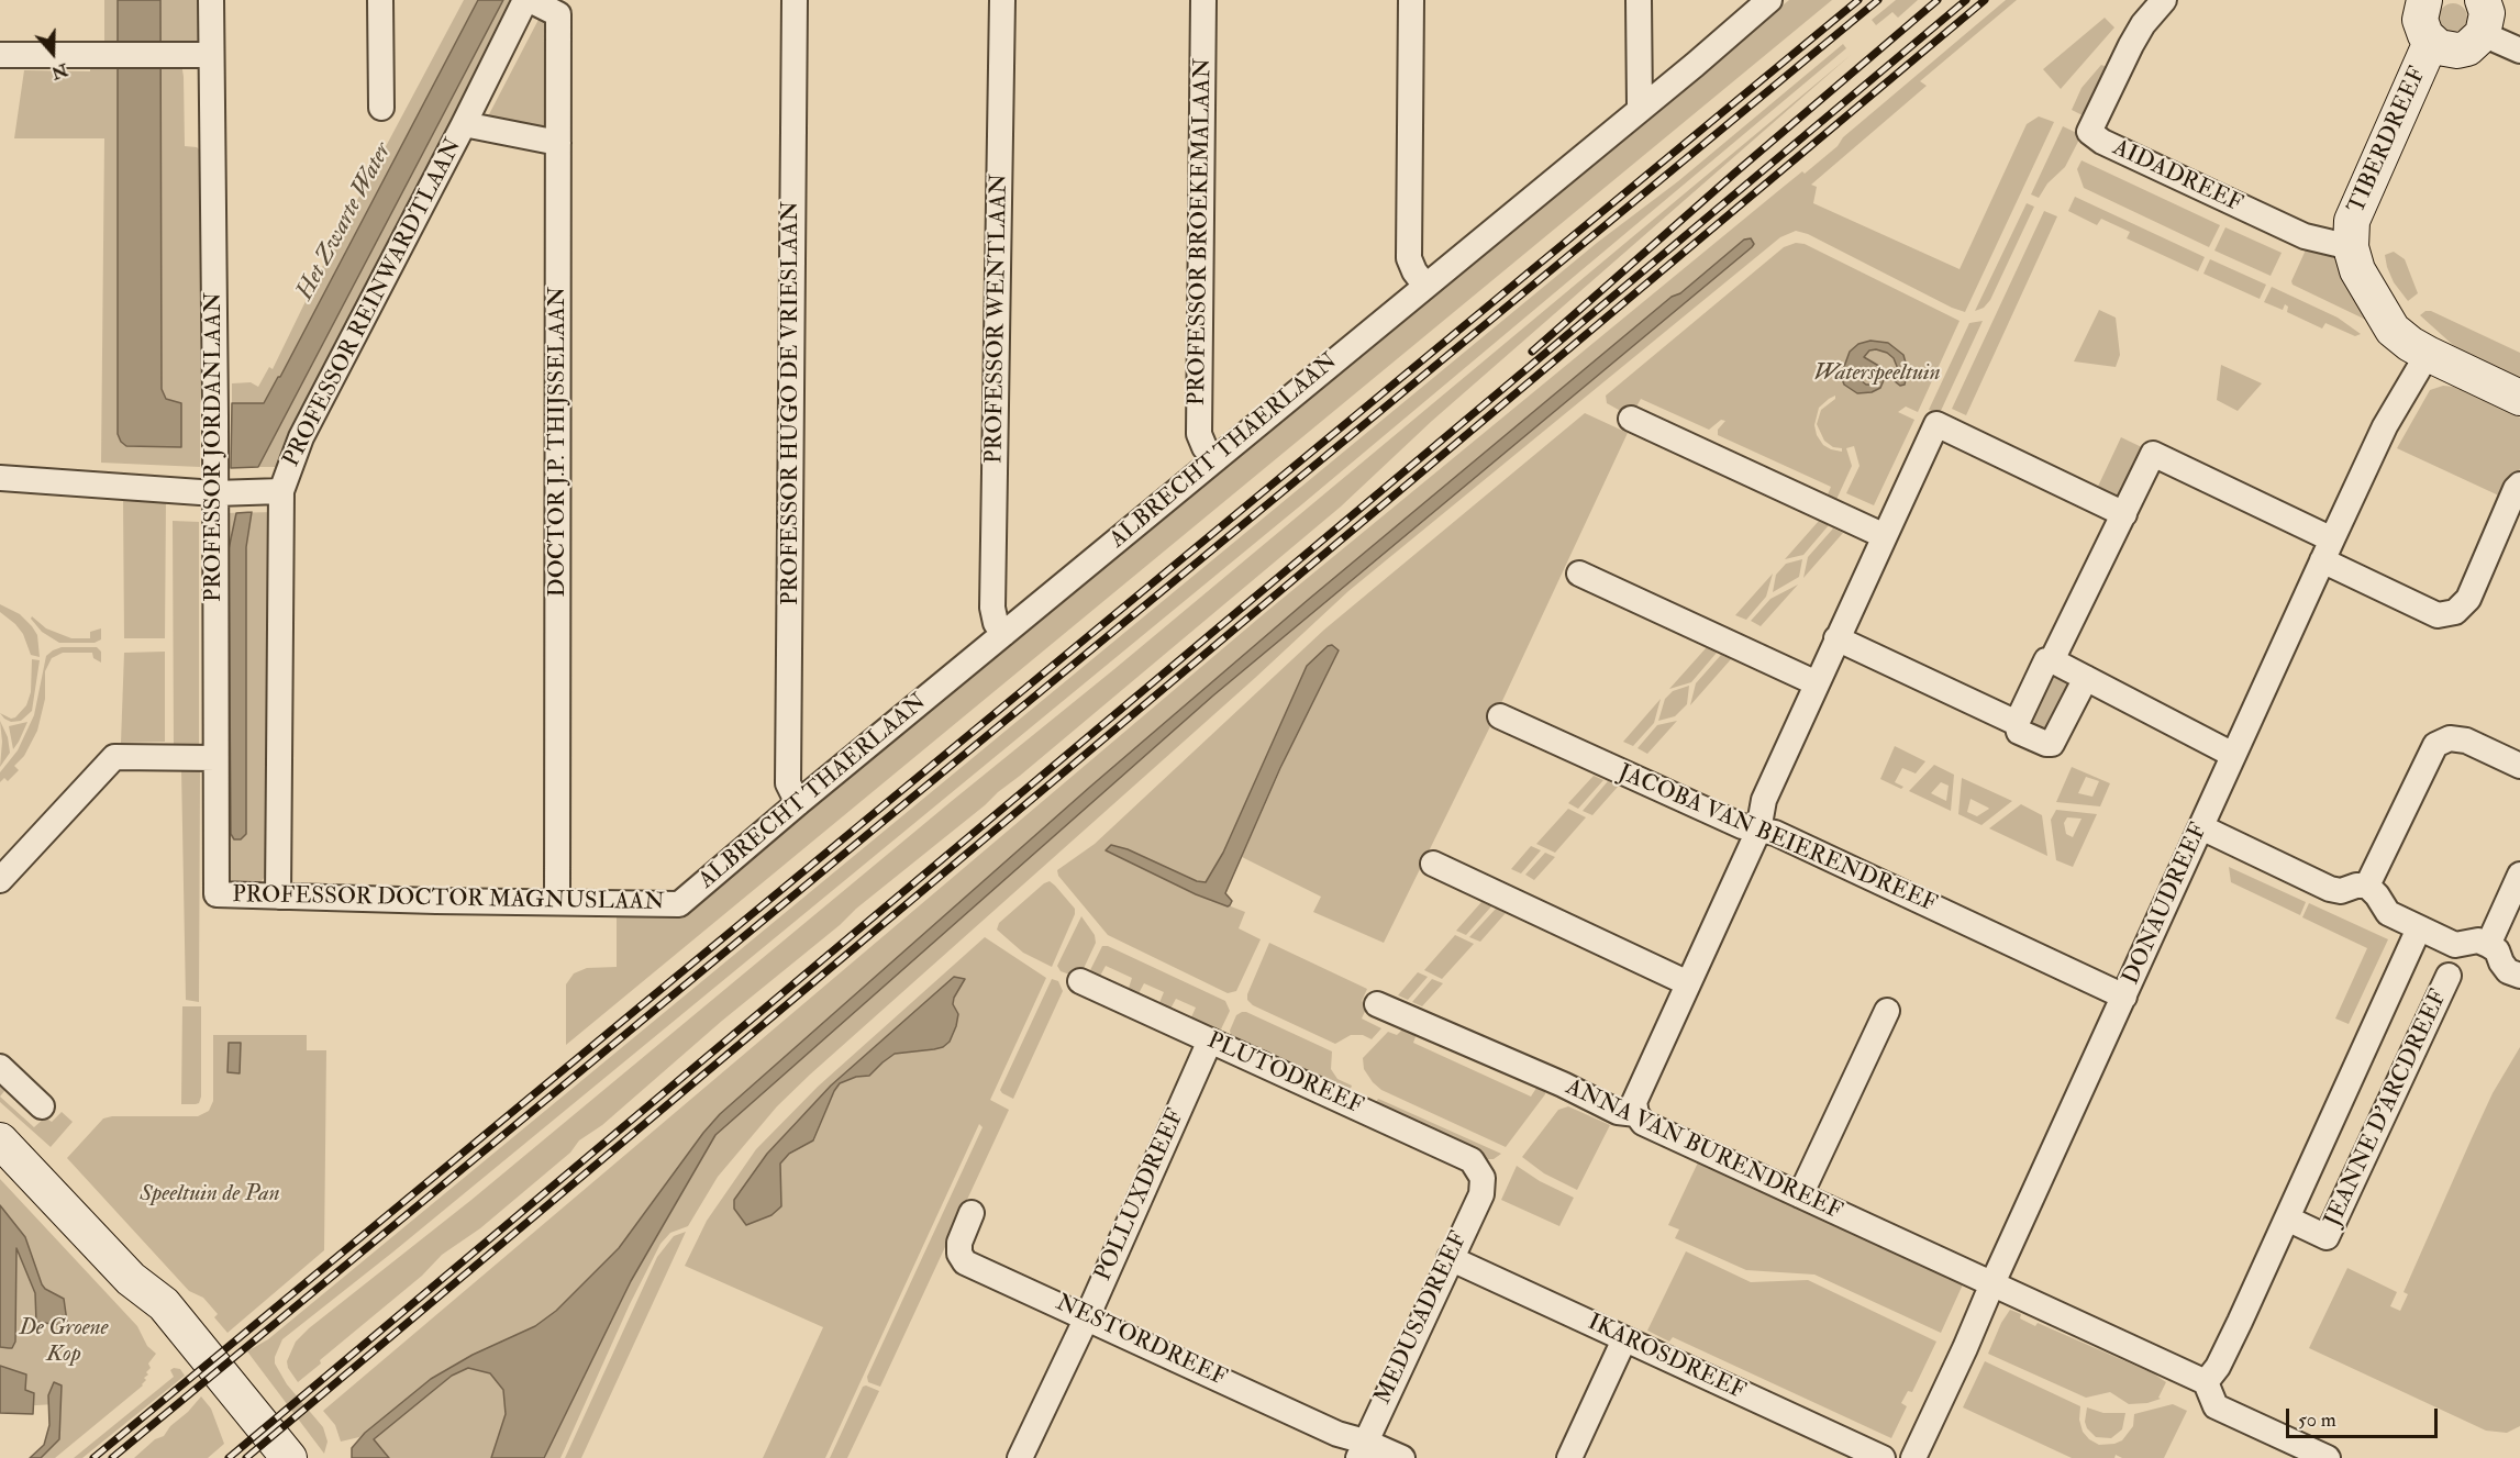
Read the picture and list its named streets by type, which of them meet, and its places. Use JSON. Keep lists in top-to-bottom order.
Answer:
{
  "streets": {
    "main road": ["TIBERDREEF"],
    "street": [
      "AIDADREEF",
      "PROFESSOR BROEKEMALAAN",
      "PROFESSOR REINWARDTLAAN",
      "PROFESSOR WENTLAAN",
      "PROFESSOR HUGO DE VRIESLAAN",
      "DOCTOR J.P. THIJSSELAAN",
      "PROFESSOR JORDANLAAN",
      "ALBRECHT THAERLAAN",
      "JACOBA VAN BEIERENDREEF",
      "PROFESSOR DOCTOR MAGNUSLAAN",
      "DONAUDREEF",
      "PLUTODREEF",
      "JEANNE D'ARCDREEF",
      "ANNA VAN BURENDREEF",
      "POLLUXDREEF",
      "MEDUSADREEF",
      "NESTORDREEF",
      "IKAROSDREEF"
    ]
  },
  "crossings": [
    ["TIBERDREEF", "AIDADREEF"],
    ["TIBERDREEF", "DONAUDREEF"],
    ["PROFESSOR BROEKEMALAAN", "ALBRECHT THAERLAAN"],
    ["PROFESSOR REINWARDTLAAN", "DOCTOR J.P. THIJSSELAAN"],
    ["PROFESSOR REINWARDTLAAN", "PROFESSOR DOCTOR MAGNUSLAAN"],
    ["PROFESSOR WENTLAAN", "ALBRECHT THAERLAAN"],
    ["PROFESSOR HUGO DE VRIESLAAN", "ALBRECHT THAERLAAN"],
    ["DOCTOR J.P. THIJSSELAAN", "PROFESSOR DOCTOR MAGNUSLAAN"],
    ["PROFESSOR JORDANLAAN", "PROFESSOR DOCTOR MAGNUSLAAN"],
    ["ALBRECHT THAERLAAN", "PROFESSOR DOCTOR MAGNUSLAAN"],
    ["JACOBA VAN BEIERENDREEF", "DONAUDREEF"],
    ["DONAUDREEF", "ANNA VAN BURENDREEF"],
    ["PLUTODREEF", "POLLUXDREEF"],
    ["PLUTODREEF", "MEDUSADREEF"],
    ["POLLUXDREEF", "NESTORDREEF"],
    ["MEDUSADREEF", "NESTORDREEF"],
    ["MEDUSADREEF", "IKAROSDREEF"]
  ],
  "water": ["Het Zwarte Water"],
  "parks": ["Waterspeeltuin", "Speeltuin de Pan", "De Groene Kop"],
  "scale_bar": "50 m",
  "north": "bottom"
}
